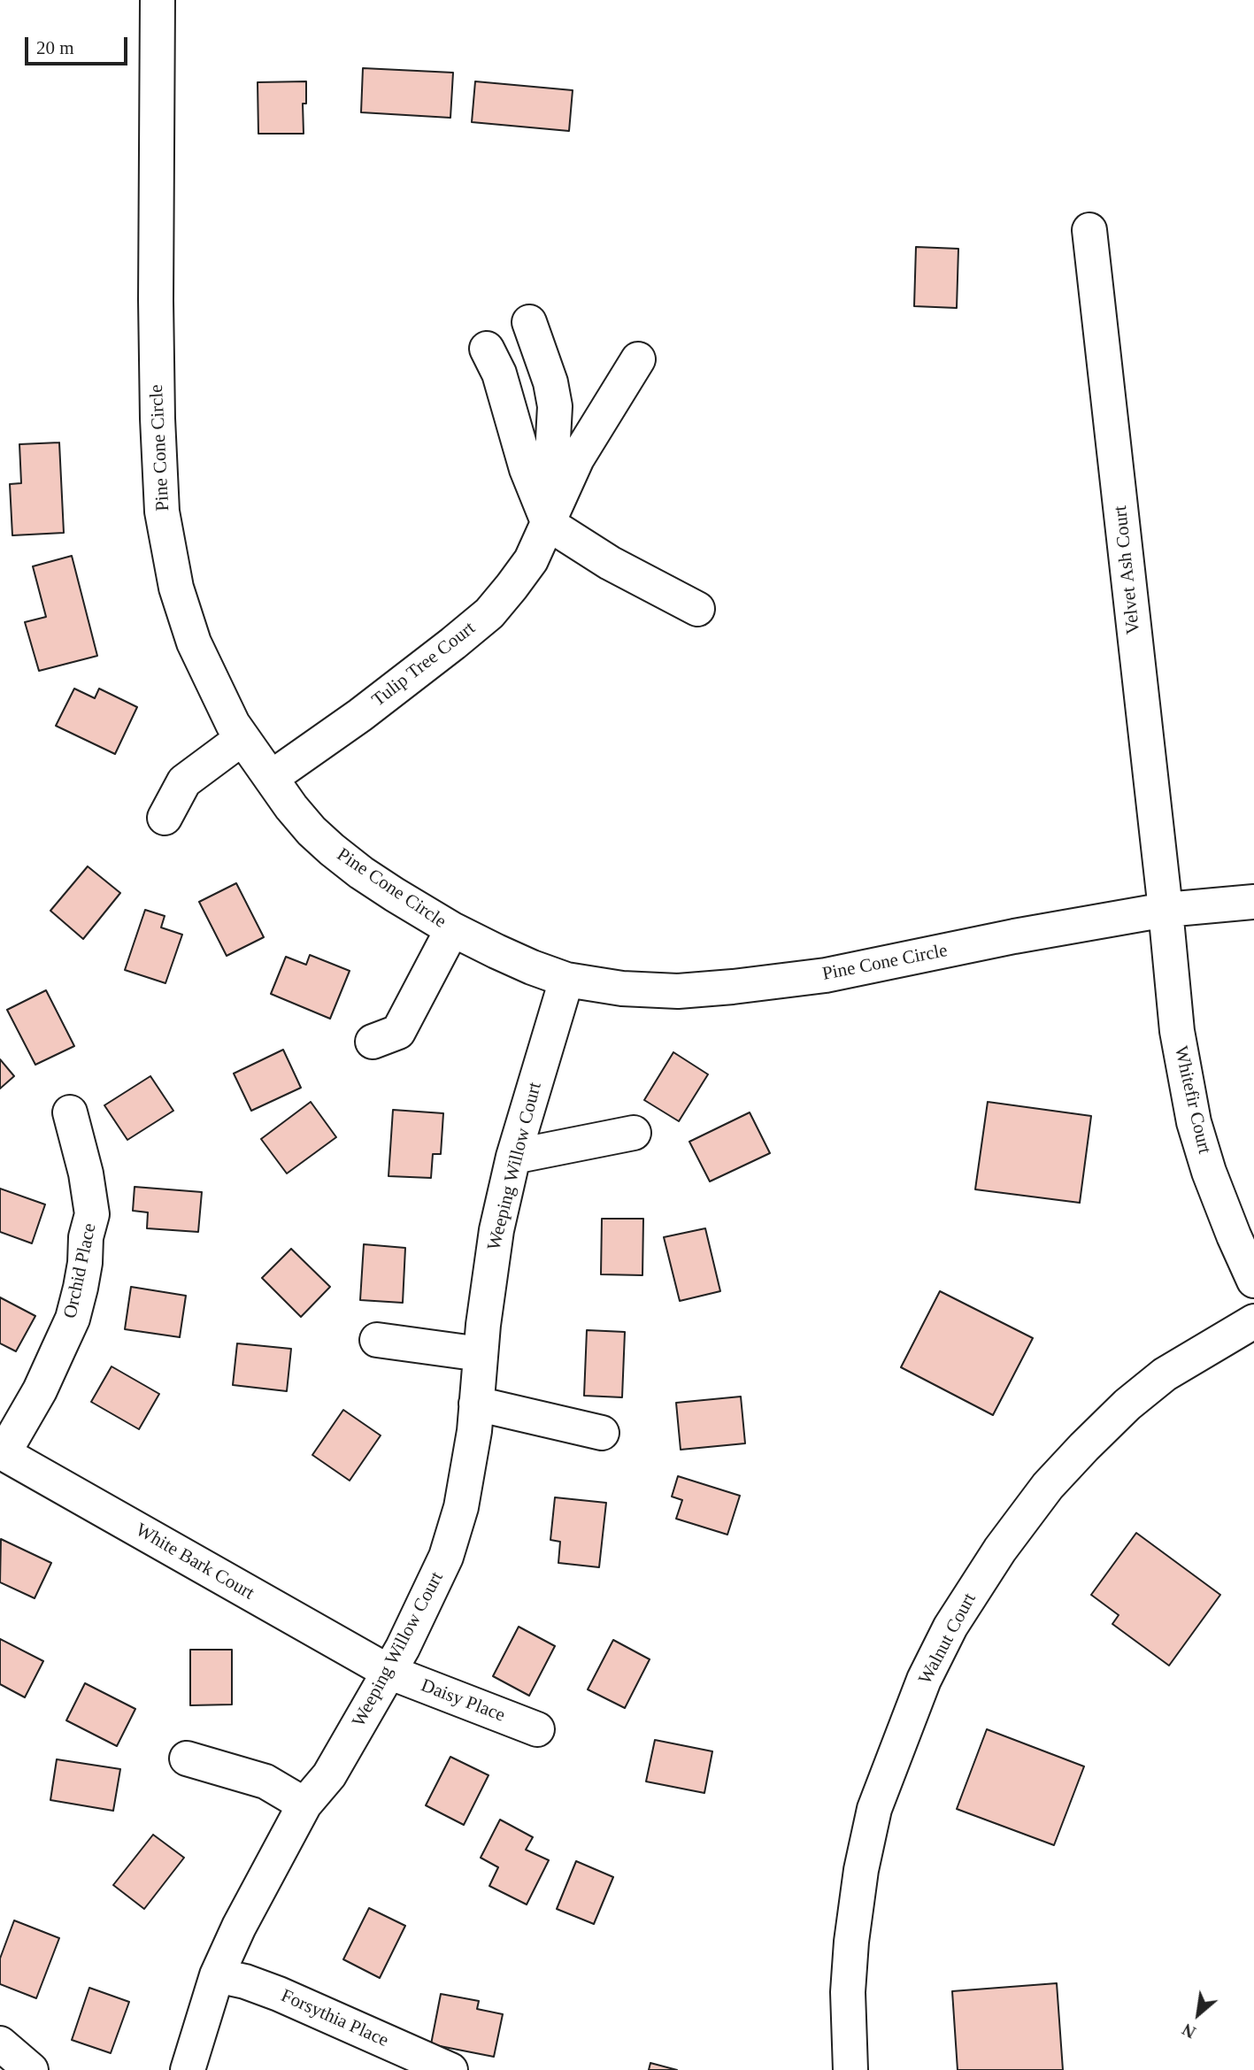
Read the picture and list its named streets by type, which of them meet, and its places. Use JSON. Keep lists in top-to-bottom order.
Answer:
{
  "streets": {
    "street": [
      "Pine Cone Circle",
      "Velvet Ash Court",
      "Tulip Tree Court",
      "Whitefir Court",
      "Weeping Willow Court",
      "Orchid Place",
      "White Bark Court",
      "Walnut Court",
      "Daisy Place",
      "Forsythia Place"
    ]
  },
  "crossings": [
    ["Pine Cone Circle", "Velvet Ash Court"],
    ["Pine Cone Circle", "Tulip Tree Court"],
    ["Pine Cone Circle", "Whitefir Court"],
    ["Pine Cone Circle", "Weeping Willow Court"],
    ["Velvet Ash Court", "Whitefir Court"],
    ["Weeping Willow Court", "White Bark Court"],
    ["Weeping Willow Court", "Daisy Place"],
    ["Weeping Willow Court", "Forsythia Place"],
    ["Orchid Place", "White Bark Court"],
    ["White Bark Court", "Daisy Place"]
  ],
  "scale_bar": "20 m",
  "north": "bottom left"
}
